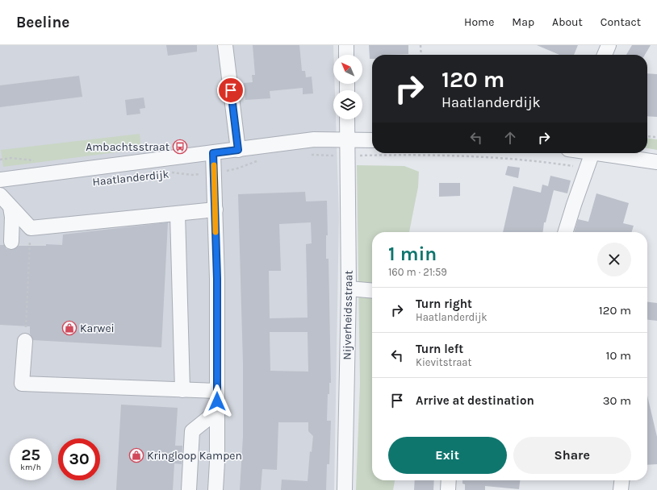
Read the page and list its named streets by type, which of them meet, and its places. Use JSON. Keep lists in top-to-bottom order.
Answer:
{
  "streets": {
    "street": ["Haatlanderdijk", "Nijverheidsstraat"]
  },
  "crossings": [
    ["Haatlanderdijk", "Nijverheidsstraat"]
  ],
  "places": {
    "bus stop": ["Ambachtsstraat"],
    "shop": ["Karwei", "Kringloop Kampen"]
  },
  "north": "top left",
  "page": {
    "header": "Beeline",
    "nav": [
      "Home",
      "Map",
      "About",
      "Contact"
    ],
    "turn": ["120 m", "Haatlanderdijk"],
    "heading": ["1 min", "160 m · 21:59"],
    "list": [
      {
        "name": "Turn right",
        "note": "Haatlanderdijk",
        "value": "120 m"
      },
      {
        "name": "Turn left",
        "note": "Kievitstraat",
        "value": "10 m"
      },
      {
        "name": "Arrive at destination",
        "value": "30 m"
      }
    ],
    "buttons": ["Exit", "Share"],
    "speed": "25 km/h",
    "limit": "30"
  }
}
